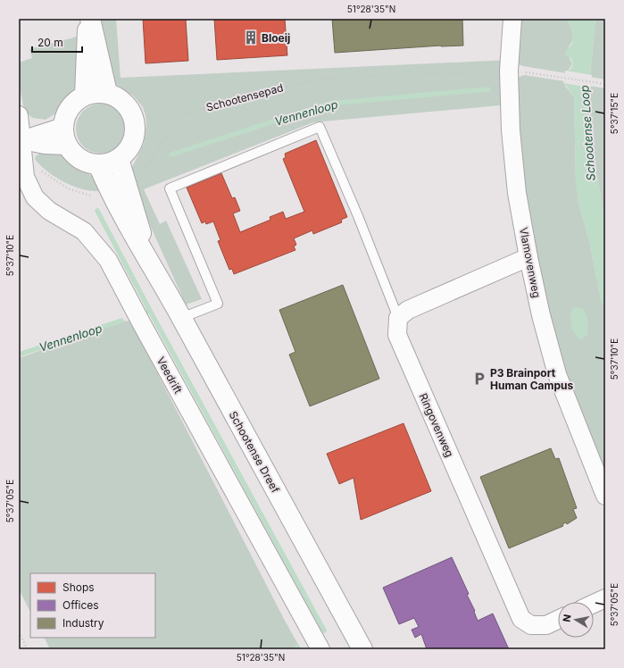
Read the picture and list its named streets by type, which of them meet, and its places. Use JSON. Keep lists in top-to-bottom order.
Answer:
{
  "streets": {
    "street": [
      "Vlamovenweg",
      "Veedrift",
      "Ringovenweg",
      "Schootense Dreef"
    ],
    "path": ["Schootensepad"]
  },
  "crossings": [
    ["Schootensepad", "Vlamovenweg"],
    ["Schootensepad", "Schootense Dreef"]
  ],
  "water": ["Vennenloop", "Schootense Loop"],
  "places": {
    "building": ["Bloeij"],
    "parking": ["P3 Brainport Human Campus"]
  },
  "legend": ["Shops", "Offices", "Industry"],
  "scale_bar": "20 m",
  "north": "left",
  "coordinates": [
    "51°28'35\"N",
    "5°37'15\"E",
    "5°37'10\"E",
    "5°37'05\"E"
  ]
}
